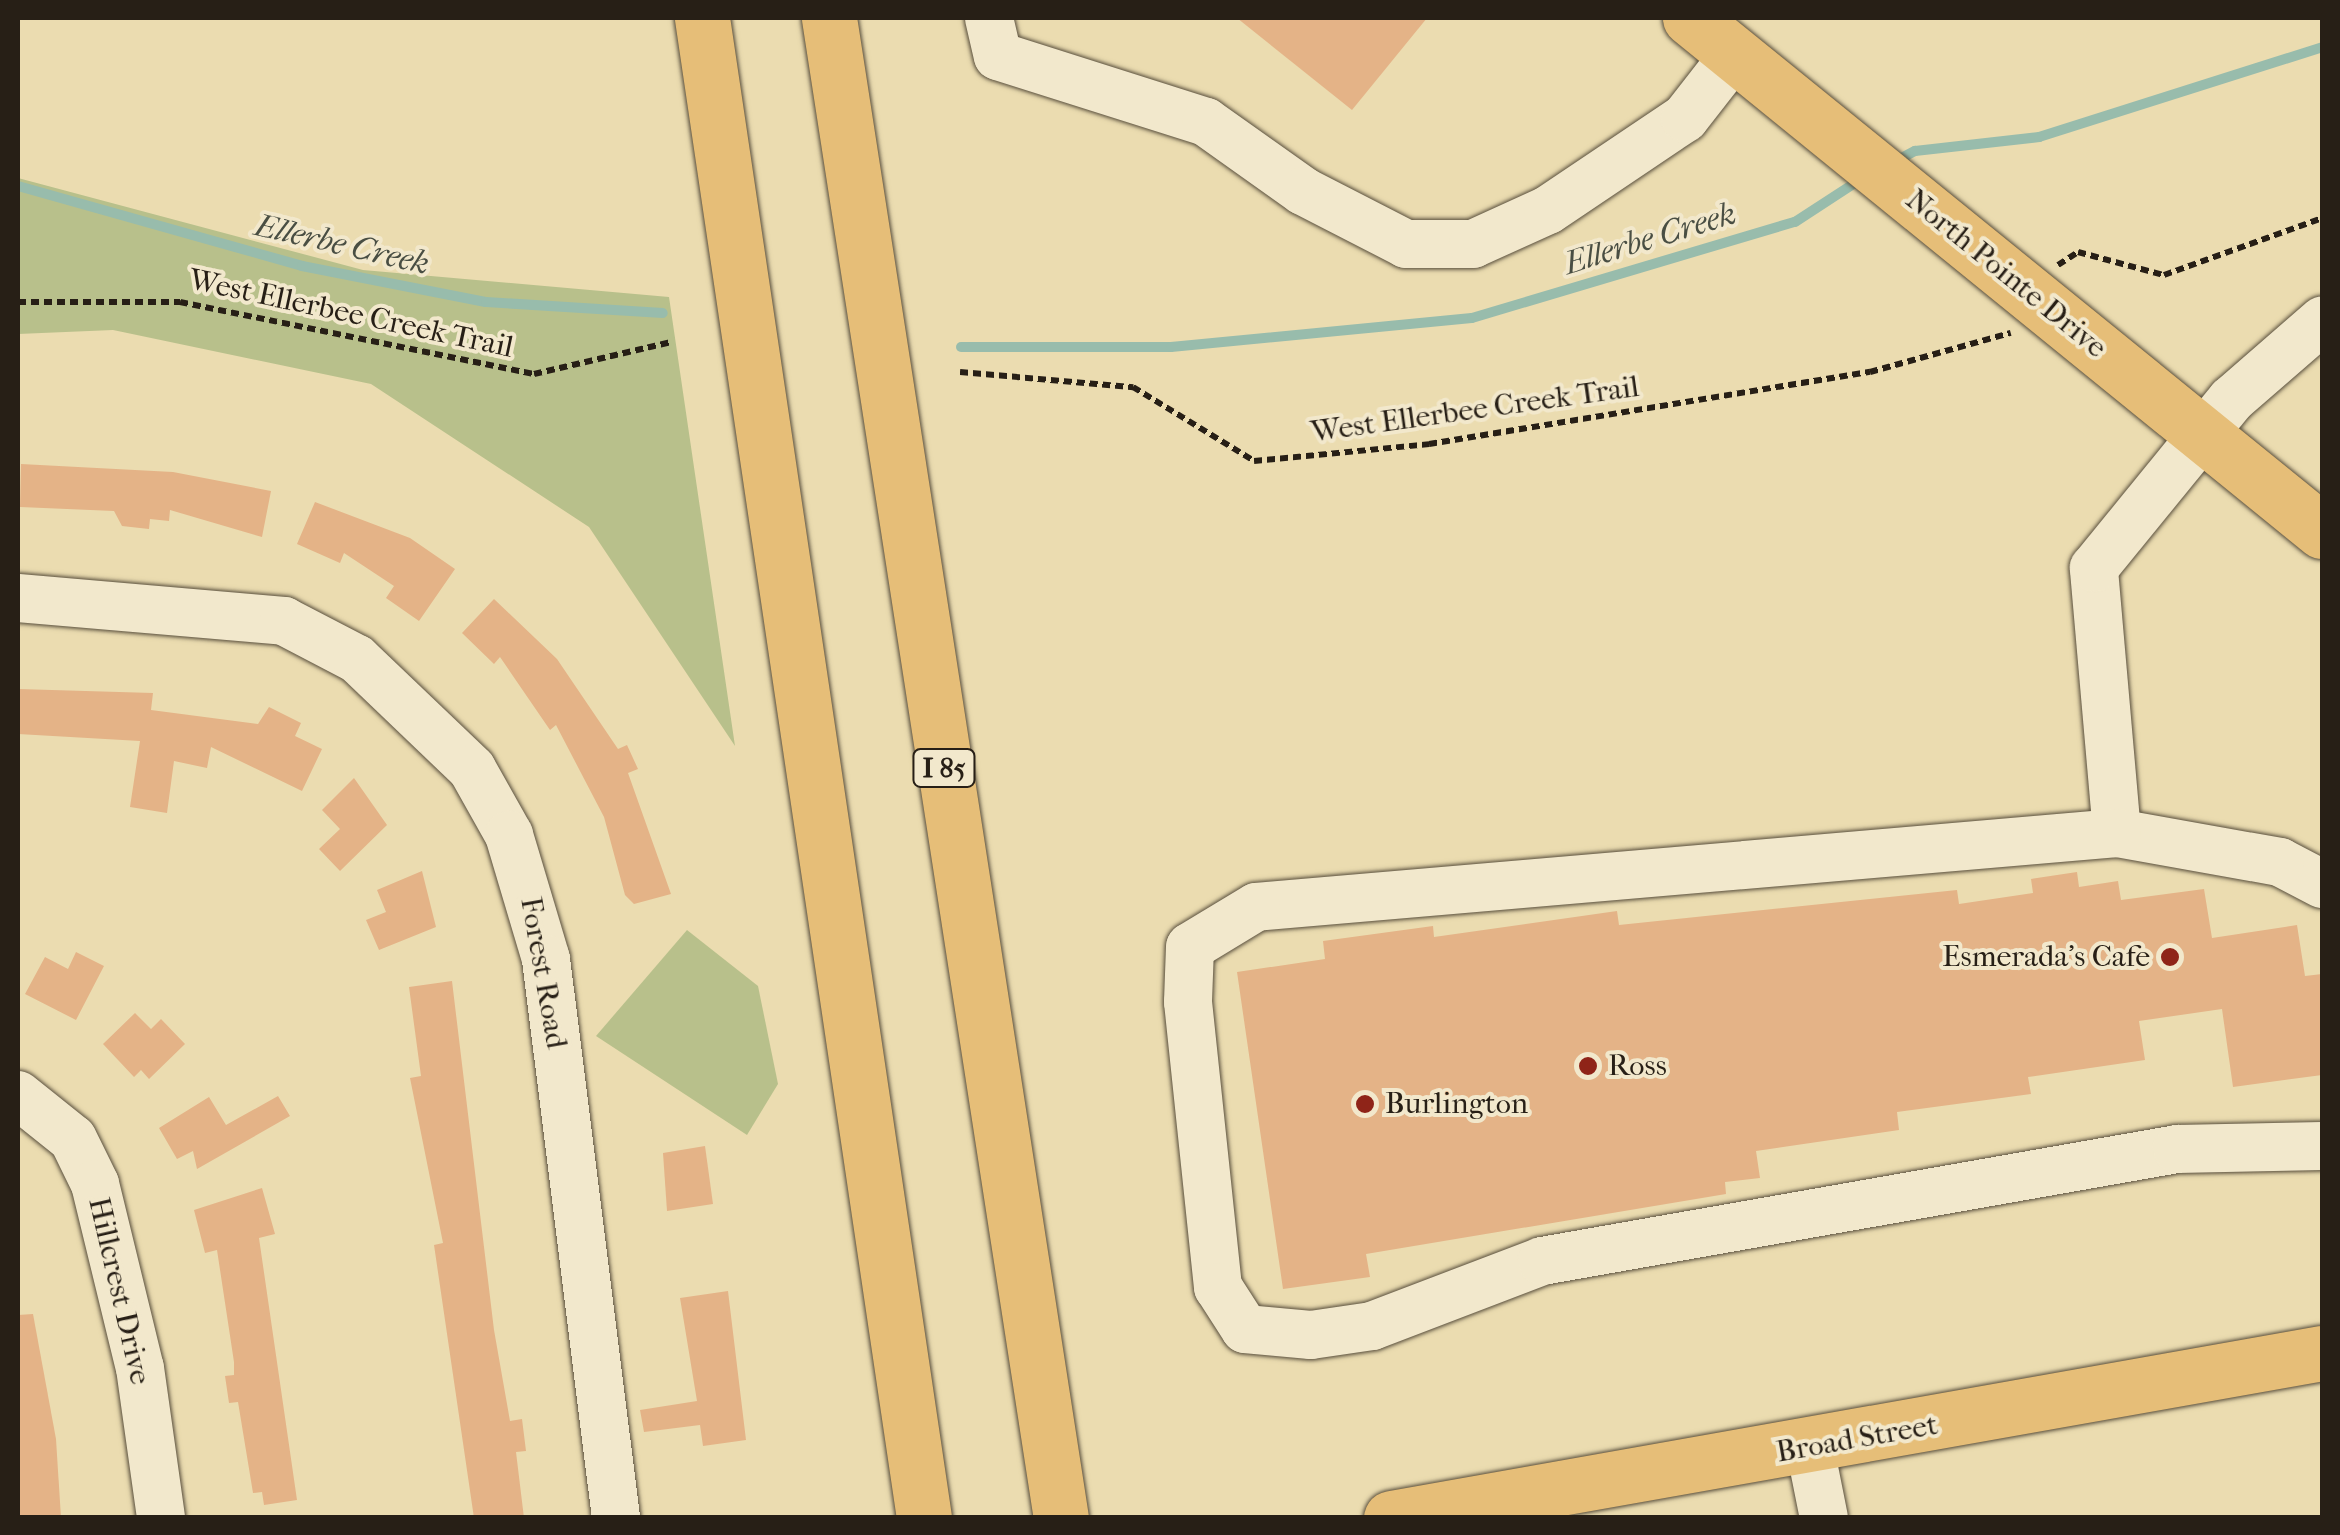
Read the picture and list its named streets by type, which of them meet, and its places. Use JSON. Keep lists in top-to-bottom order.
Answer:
{
  "streets": {
    "main road": ["North Pointe Drive", "I 85", "Broad Street"],
    "street": ["Forest Road", "Hillcrest Drive"],
    "path": ["West Ellerbee Creek Trail"]
  },
  "water": ["Ellerbe Creek"],
  "places": ["Esmerada's Cafe", "Ross", "Burlington"]
}
